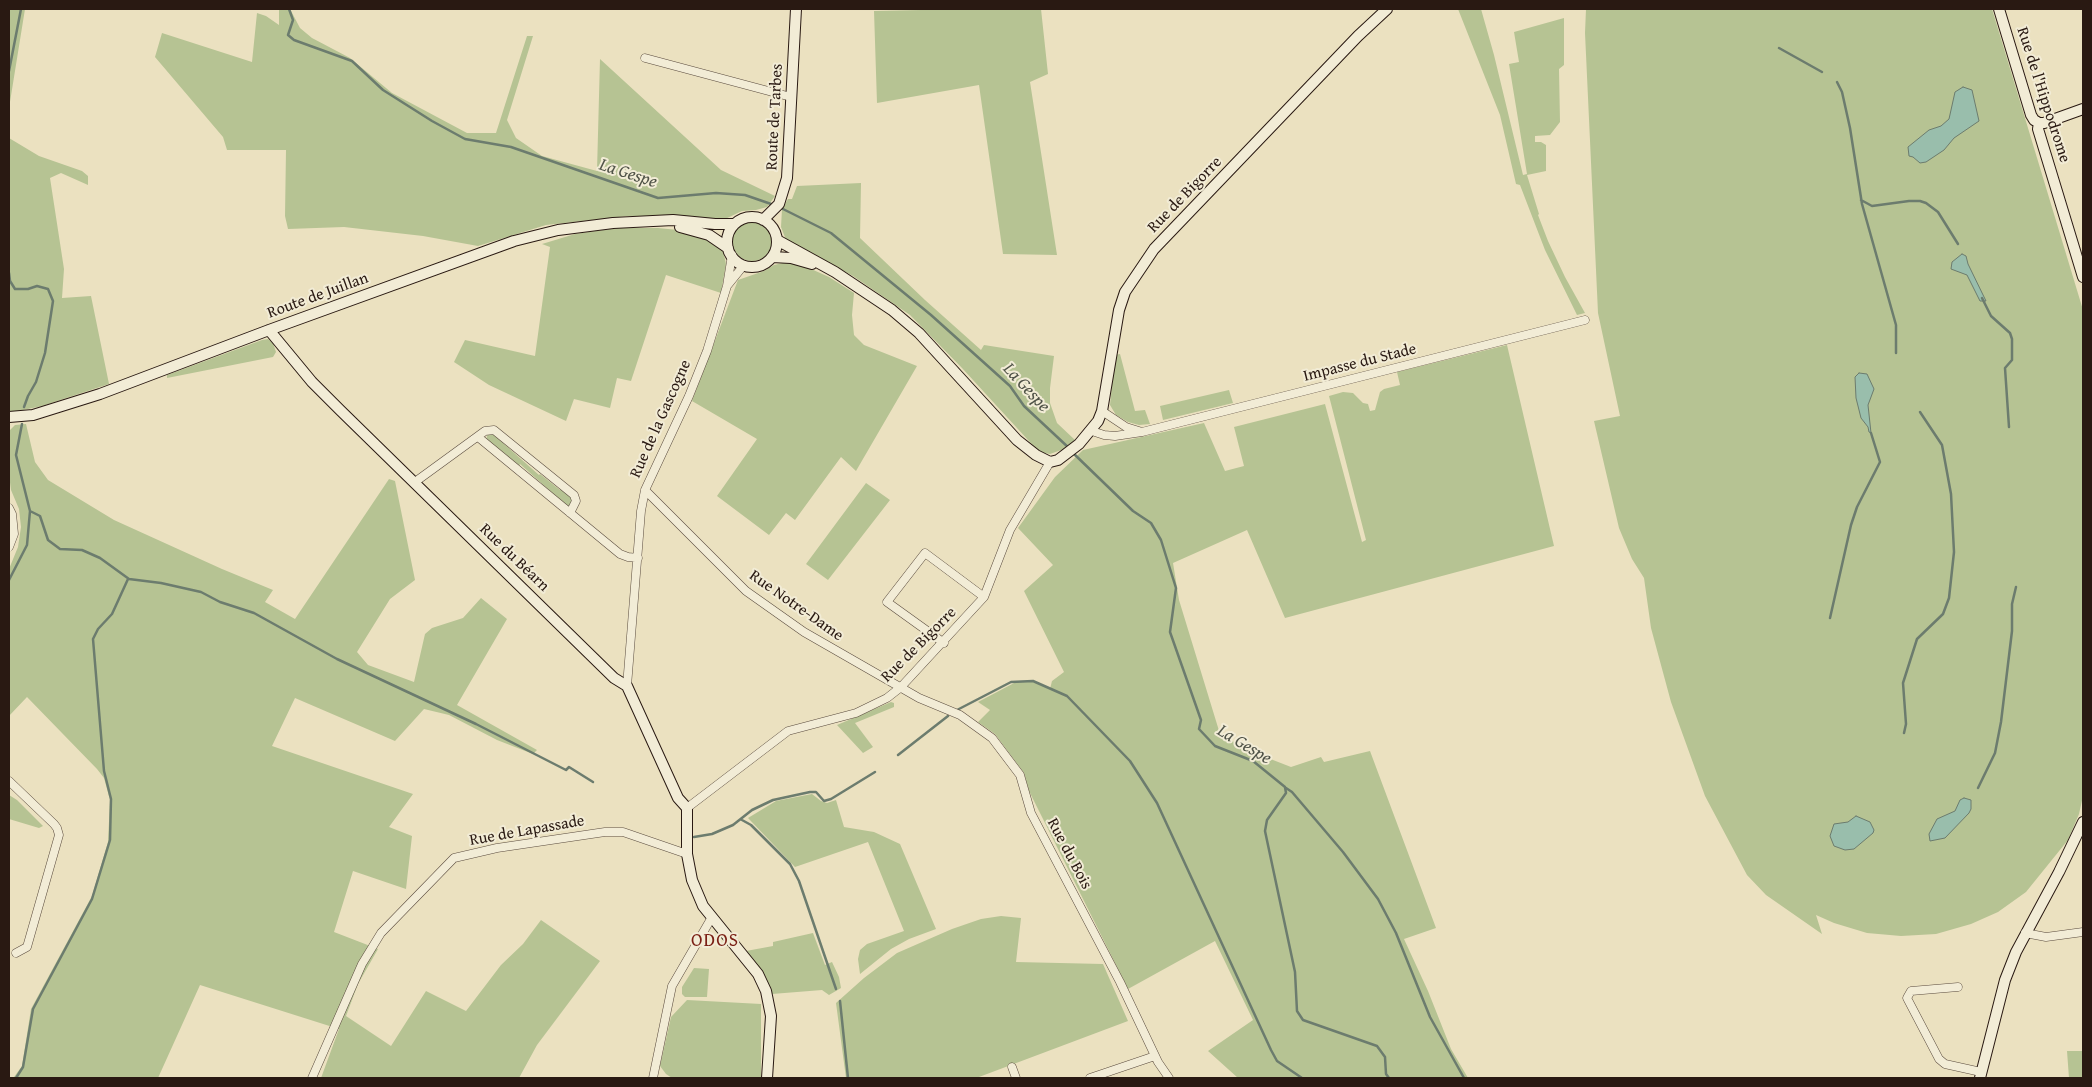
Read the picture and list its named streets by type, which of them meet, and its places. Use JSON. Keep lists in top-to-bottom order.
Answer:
{
  "streets": {
    "main road": [
      "Rue de l'Hippodrome",
      "Route de Tarbes",
      "Rue de Bigorre",
      "Route de Juillan",
      "Rue du Béarn"
    ],
    "street": [
      "Impasse du Stade",
      "Rue de la Gascogne",
      "Rue Notre-Dame",
      "Rue de Lapassade",
      "Rue du Bois"
    ]
  },
  "crossings": [
    ["Route de Tarbes", "Route de Juillan"],
    ["Route de Tarbes", "Rue de la Gascogne"],
    ["Rue de Bigorre", "Impasse du Stade"],
    ["Rue de Bigorre", "Rue du Béarn"],
    ["Rue de Bigorre", "Rue Notre-Dame"],
    ["Rue de Bigorre", "Rue du Bois"],
    ["Route de Juillan", "Rue de la Gascogne"],
    ["Route de Juillan", "Rue du Béarn"],
    ["Rue de la Gascogne", "Rue du Béarn"],
    ["Rue de la Gascogne", "Rue Notre-Dame"],
    ["Rue Notre-Dame", "Rue du Bois"]
  ],
  "districts": ["ODOS"],
  "water": ["La Gespe"]
}
